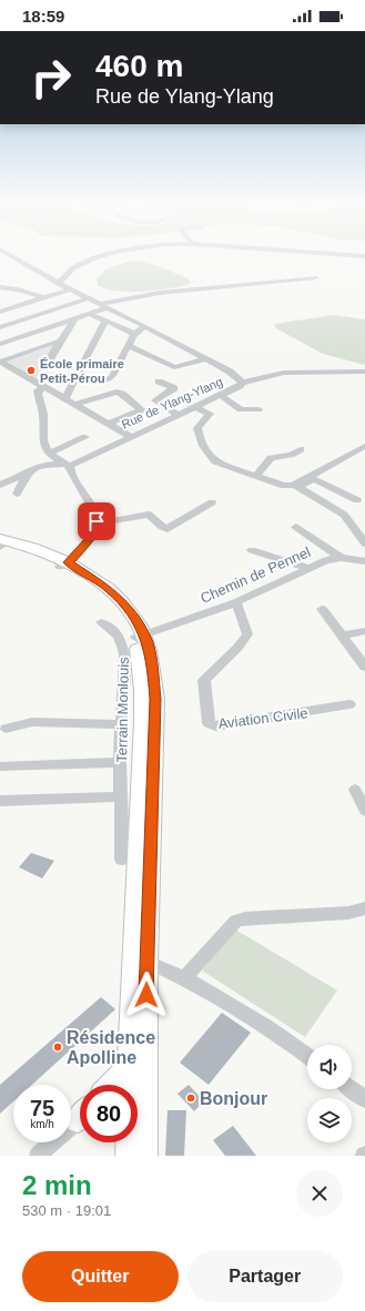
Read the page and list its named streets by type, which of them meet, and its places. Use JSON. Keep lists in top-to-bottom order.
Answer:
{
  "streets": {
    "street": [
      "Rue de Ylang-Ylang",
      "Chemin de Pennel",
      "Terrain Monlouis",
      "Aviation Civile"
    ]
  },
  "crossings": [
    ["Chemin de Pennel", "Aviation Civile"]
  ],
  "places": ["École primaire Petit-Pérou", "Résidence Apolline", "Bonjour"],
  "page": {
    "status": "18:59",
    "turn": ["460 m", "Rue de Ylang-Ylang"],
    "speed": "75 km/h",
    "limit": "80",
    "heading": ["2 min", "530 m · 19:01"],
    "buttons": ["Quitter", "Partager"]
  }
}
